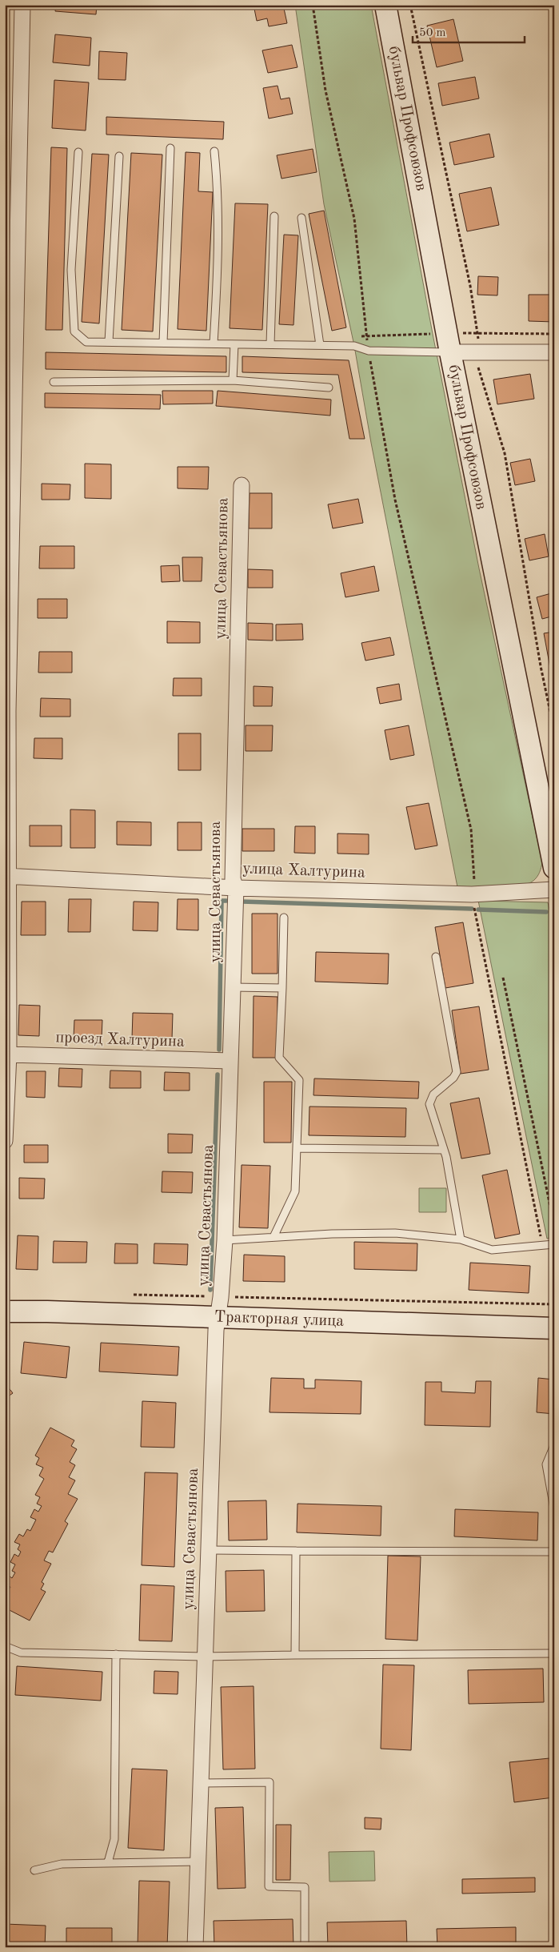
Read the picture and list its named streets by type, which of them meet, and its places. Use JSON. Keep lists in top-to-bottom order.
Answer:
{
  "streets": {
    "main road": ["бульвар Профсоюзов", "Тракторная улица"],
    "street": ["улица Севастьянова", "улица Халтурина", "проезд Халтурина"]
  },
  "crossings": [
    ["улица Севастьянова", "улица Халтурина"],
    ["улица Севастьянова", "проезд Халтурина"],
    ["улица Севастьянова", "Тракторная улица"]
  ],
  "scale_bar": "50 m"
}
